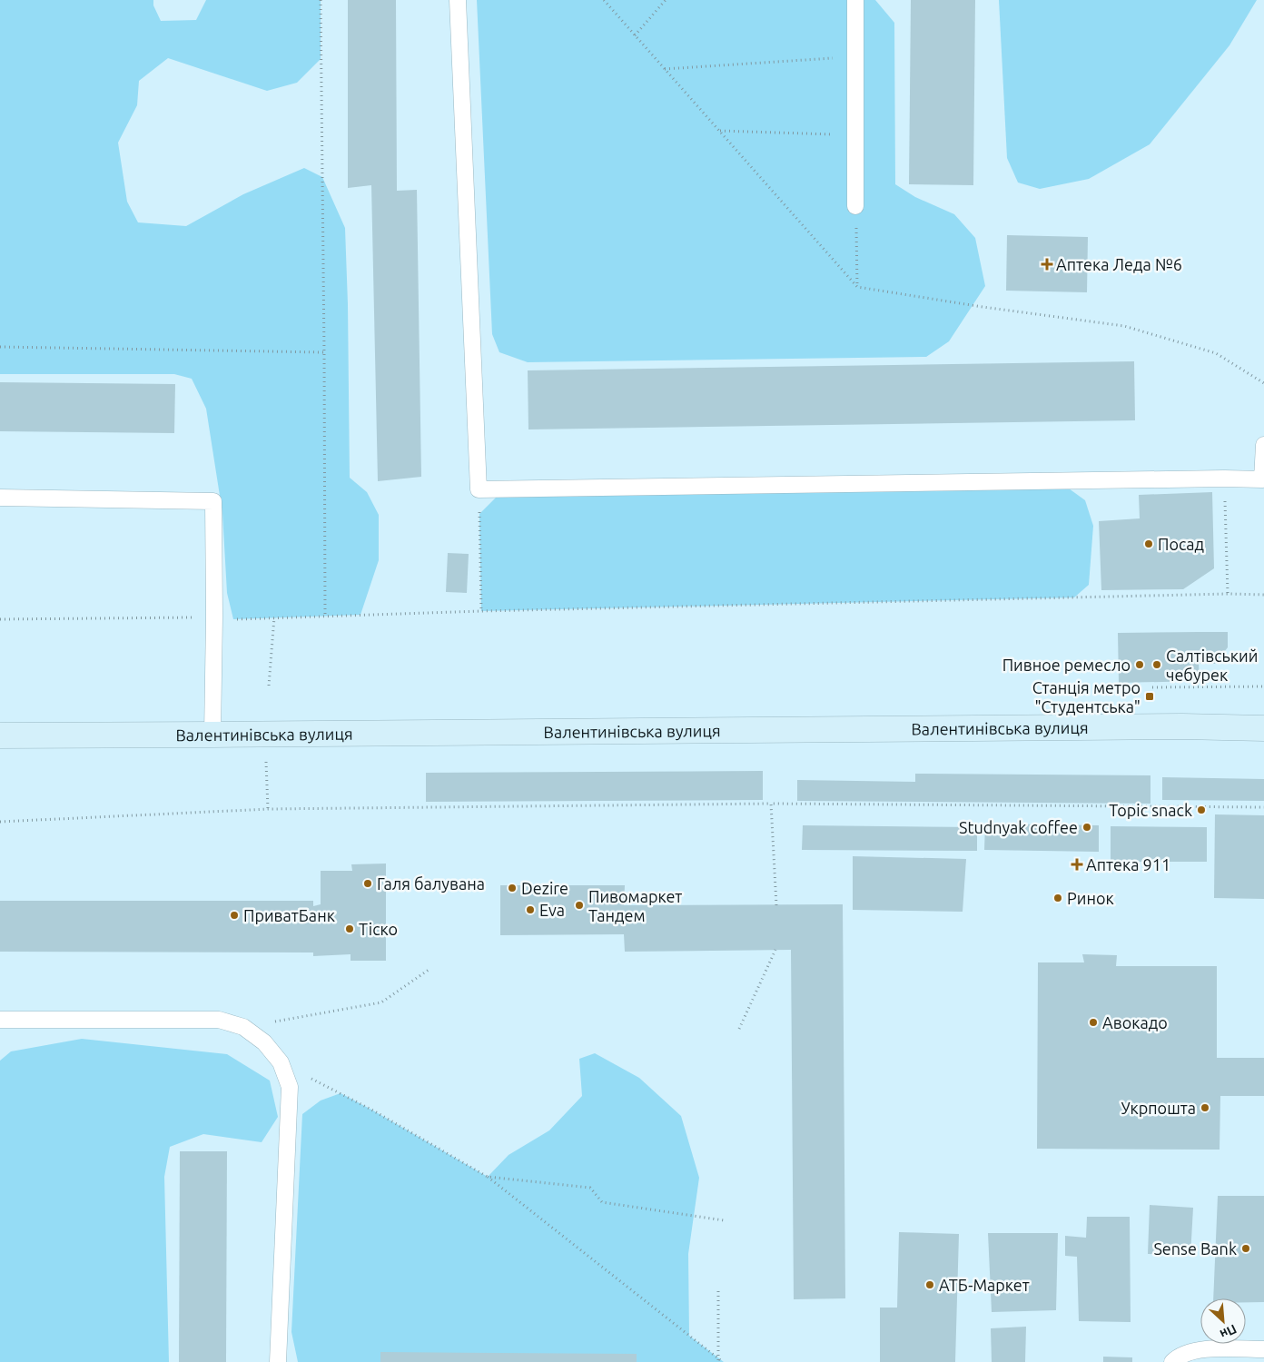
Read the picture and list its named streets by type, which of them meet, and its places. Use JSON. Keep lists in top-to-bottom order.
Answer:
{
  "streets": {
    "street": ["Валентинівська вулиця"]
  },
  "places": {
    "health": ["Аптека Леда №6", "Аптека 911"],
    "other": [
      "Посад",
      "Пивное ремесло",
      "Салтівський чебурек",
      "Topic snack",
      "Studnyak coffee",
      "Галя балувана",
      "Dezire",
      "Ринок",
      "Пивомаркет Тандем",
      "Eva",
      "ПриватБанк",
      "Тіско",
      "Авокадо",
      "Укрпошта",
      "Sense Bank",
      "АТБ-Маркет"
    ],
    "transit": ["Станція метро \"Студентська\""]
  },
  "north": "bottom right"
}
